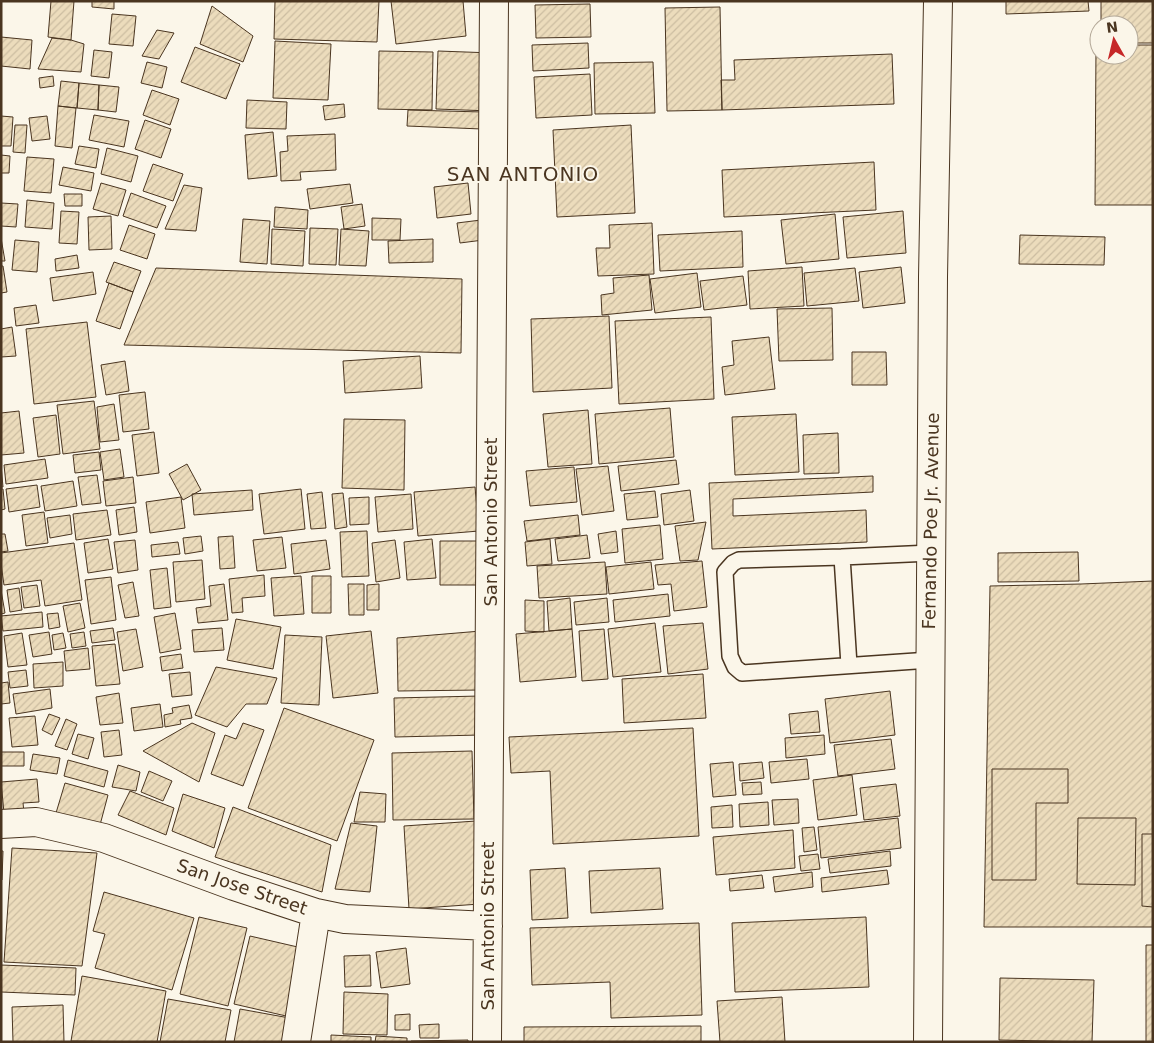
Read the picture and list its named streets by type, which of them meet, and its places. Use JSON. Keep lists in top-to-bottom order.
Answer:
{
  "streets": {
    "street": ["Fernando Poe Jr. Avenue", "San Antonio Street", "San Jose Street"]
  },
  "crossings": [
    ["San Antonio Street", "San Jose Street"]
  ],
  "districts": ["SAN ANTONIO"],
  "north": "top"
}
